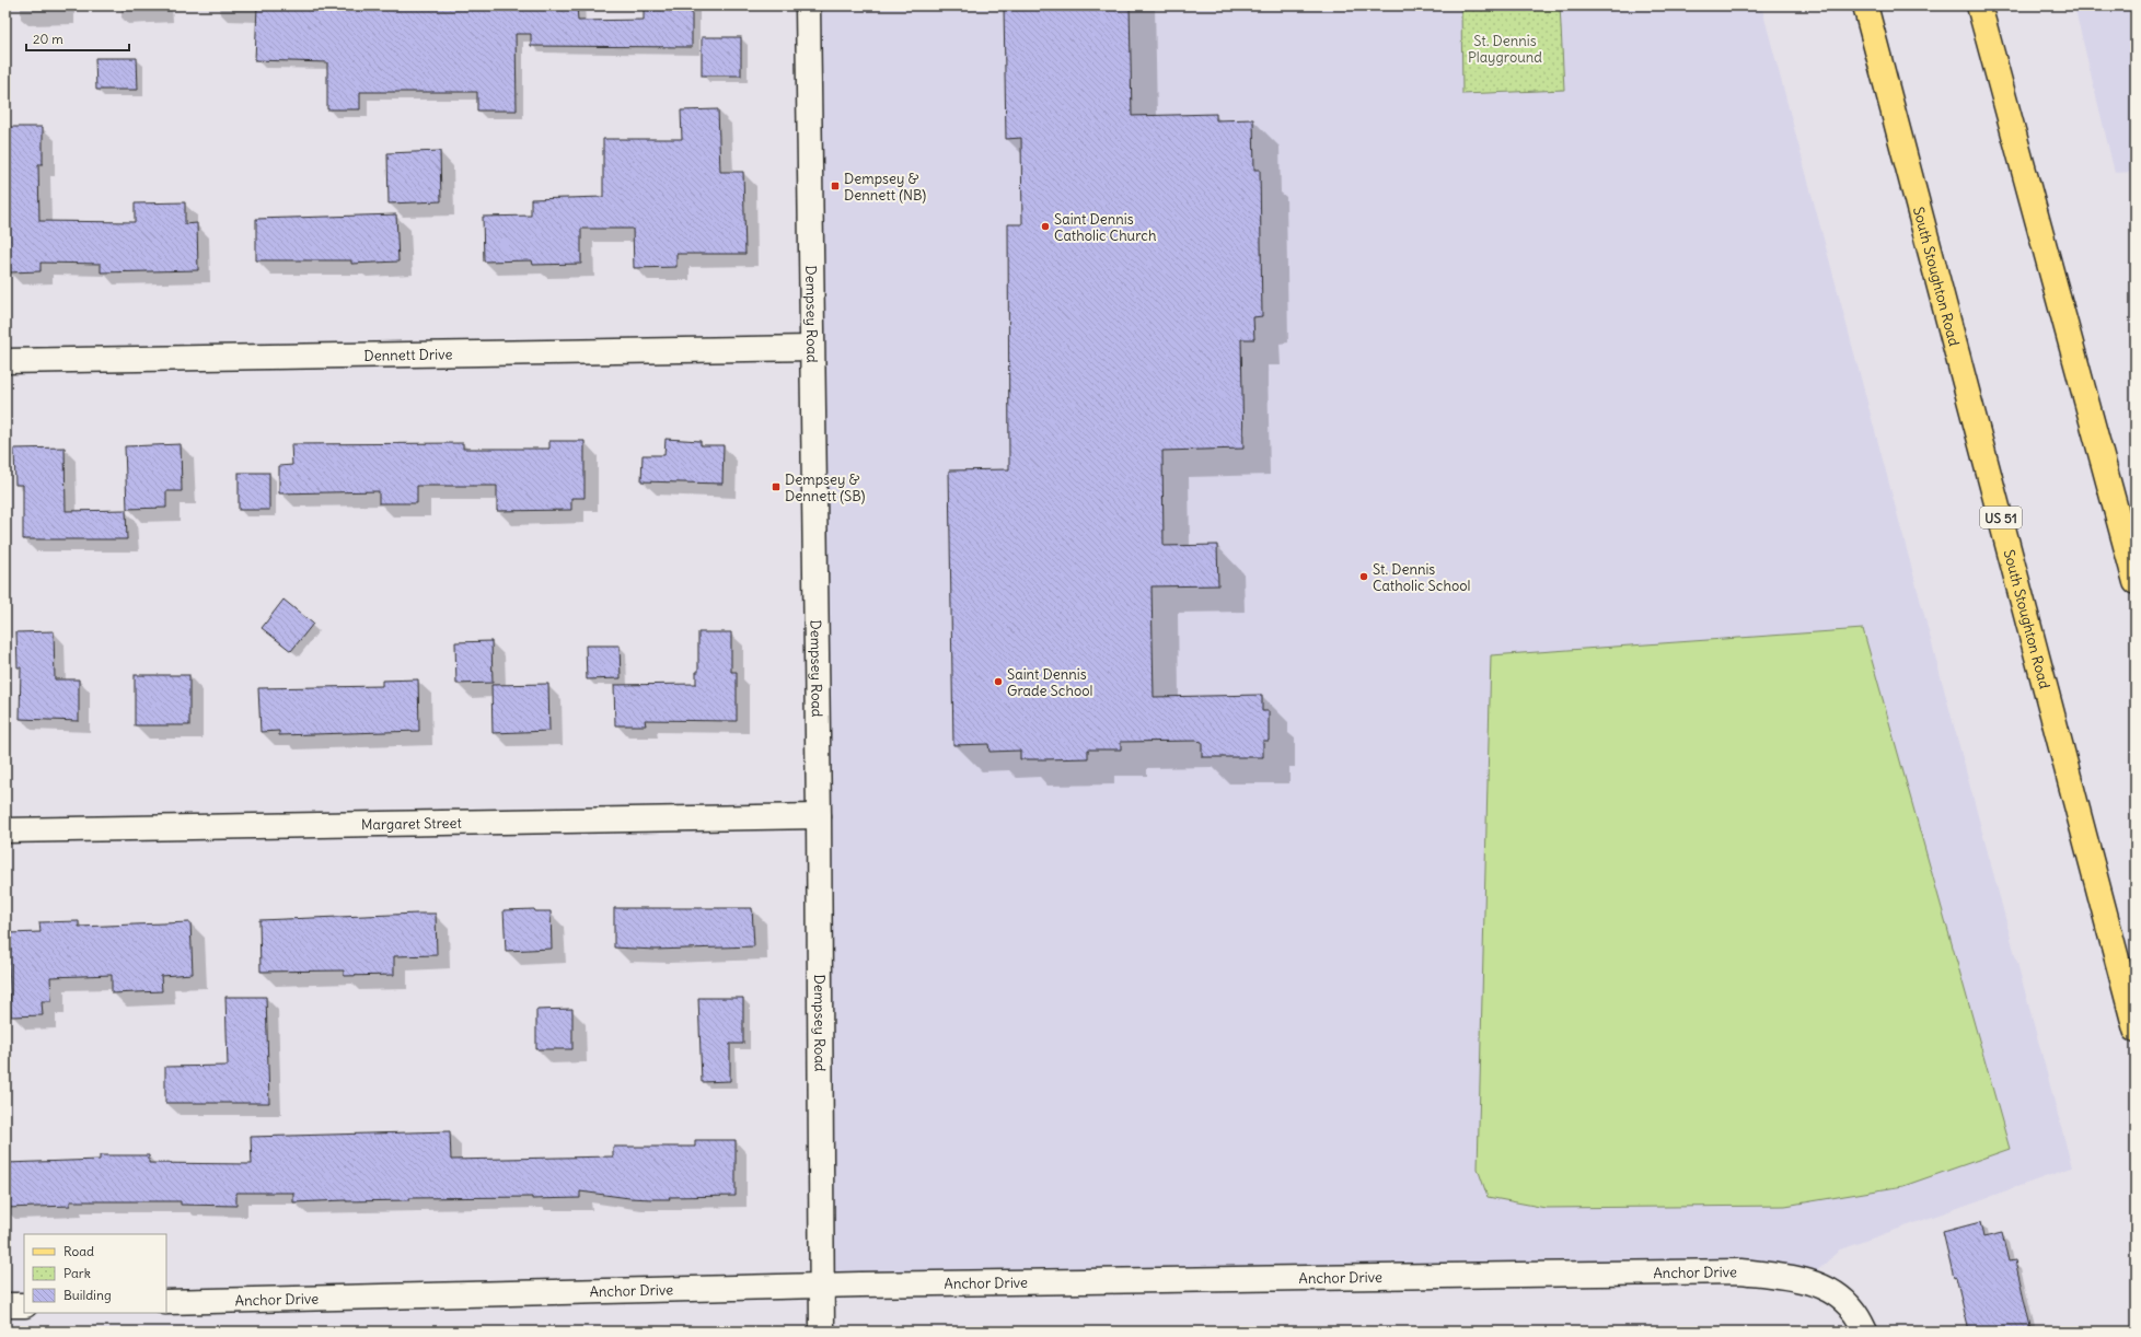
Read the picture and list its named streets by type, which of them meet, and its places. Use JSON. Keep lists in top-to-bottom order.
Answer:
{
  "streets": {
    "main road": ["South Stoughton Road", "US 51"],
    "street": [
      "Dempsey Road",
      "Dennett Drive",
      "Margaret Street",
      "Anchor Drive"
    ]
  },
  "crossings": [
    ["Dempsey Road", "Dennett Drive"],
    ["Dempsey Road", "Margaret Street"],
    ["Dempsey Road", "Anchor Drive"]
  ],
  "parks": ["St. Dennis Playground"],
  "places": {
    "transit": ["Dempsey & Dennett (NB)", "Dempsey & Dennett (SB)"],
    "other": ["Saint Dennis Catholic Church", "St. Dennis Catholic School", "Saint Dennis Grade School"]
  },
  "legend": ["Road", "Park", "Building"],
  "scale_bar": "20 m"
}
